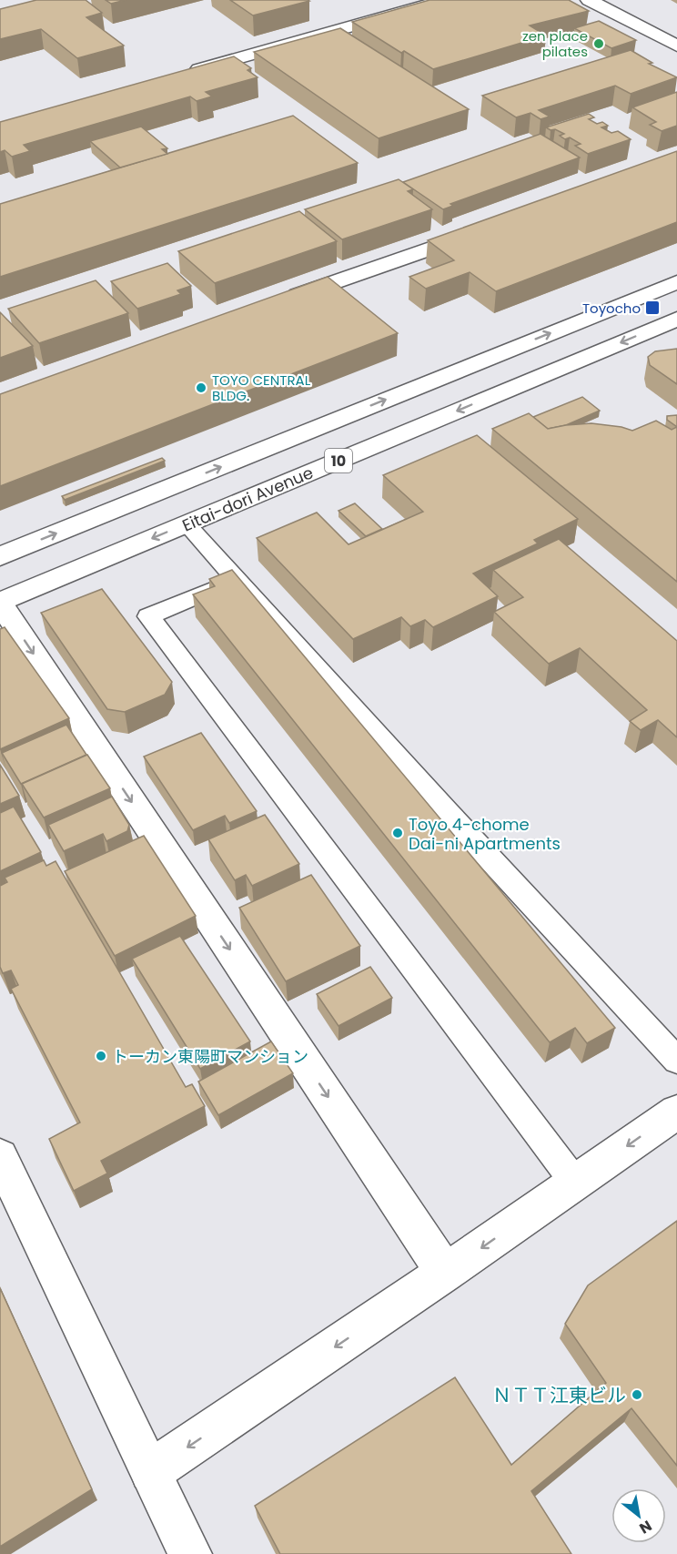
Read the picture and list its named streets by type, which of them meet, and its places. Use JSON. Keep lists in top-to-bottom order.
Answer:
{
  "streets": {
    "street": ["10", "Eitai-dori Avenue"]
  },
  "places": {
    "other": [
      "zen place pilates",
      "TOYO CENTRAL BLDG.",
      "Toyo 4-chome Dai-ni Apartments",
      "トーカン東陽町マンション",
      "ＮＴＴ江東ビル"
    ],
    "transit": ["Toyocho"]
  },
  "north": "bottom right"
}
